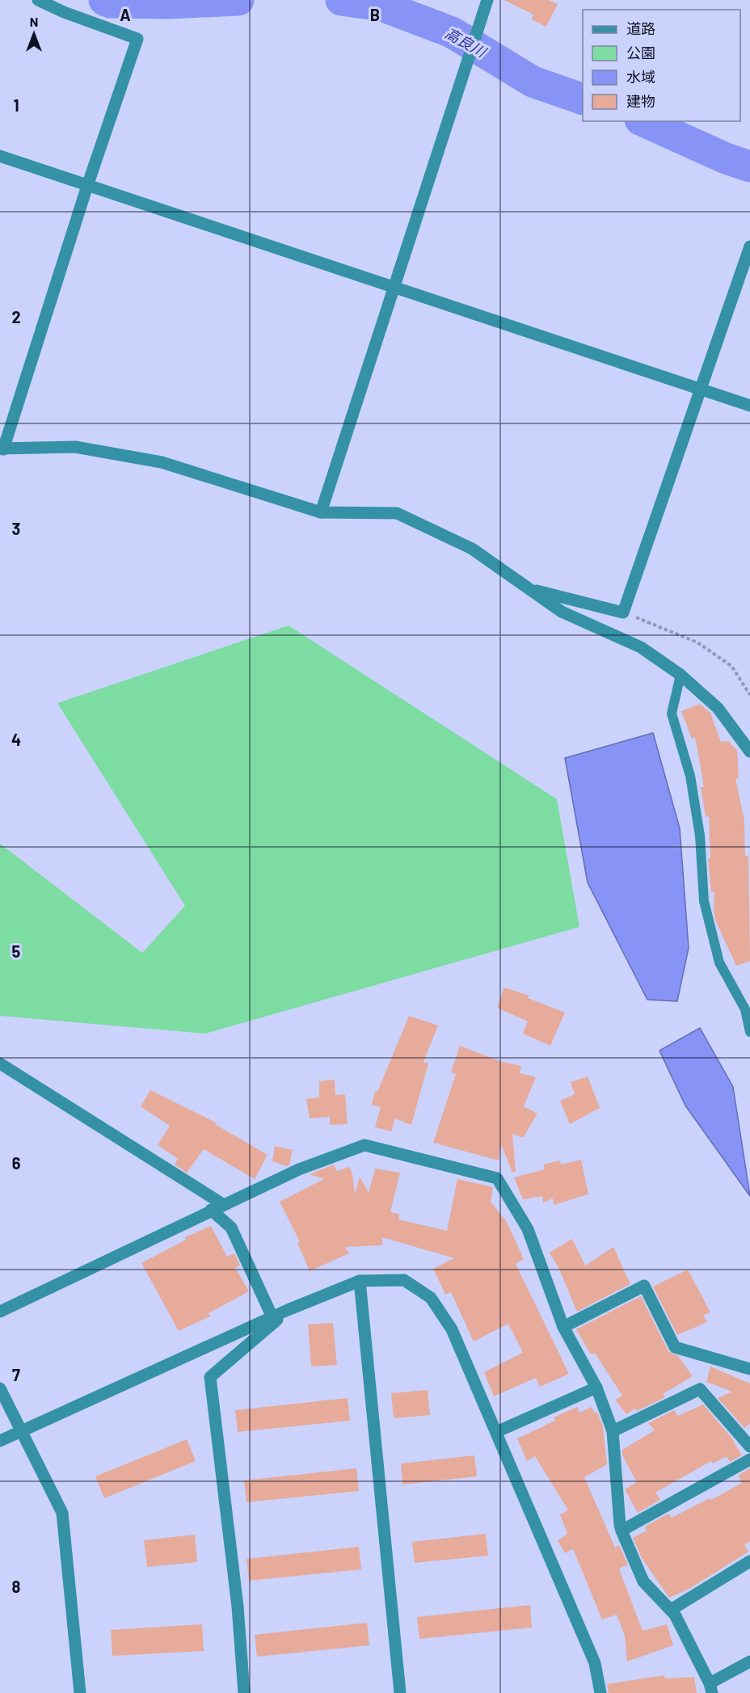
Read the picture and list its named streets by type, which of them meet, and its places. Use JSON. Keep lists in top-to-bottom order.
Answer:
{
  "water": ["高良川"],
  "legend": [
    "道路",
    "公園",
    "水域",
    "建物"
  ],
  "north": "top",
  "grid": {
    "columns": ["A", "B"],
    "rows": [
      "1",
      "2",
      "3",
      "4",
      "5",
      "6",
      "7",
      "8"
    ]
  }
}
